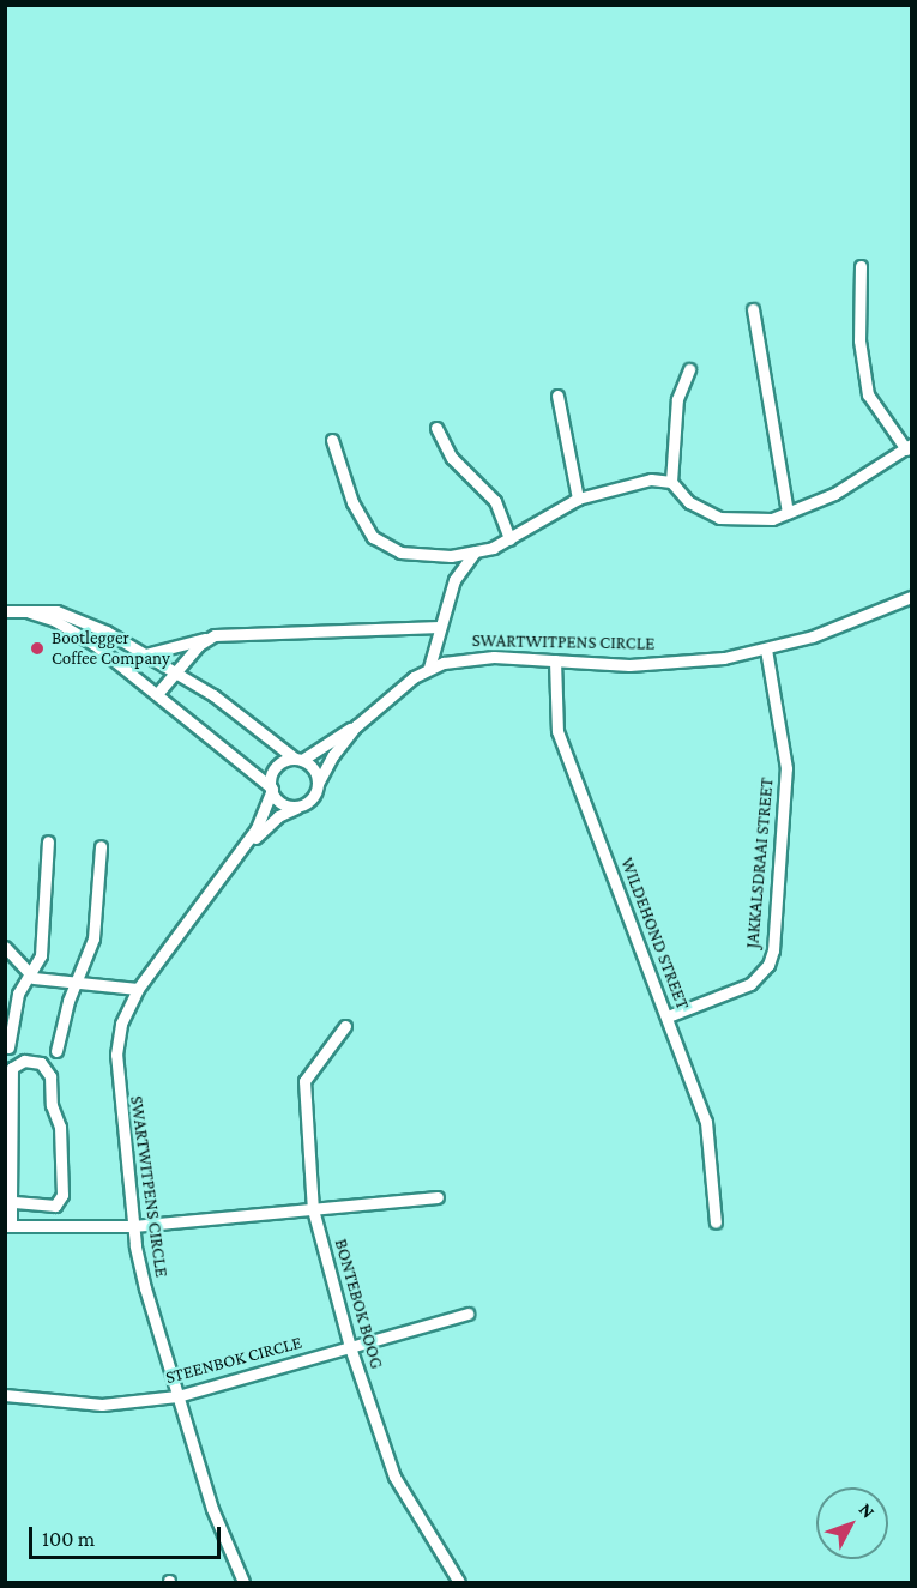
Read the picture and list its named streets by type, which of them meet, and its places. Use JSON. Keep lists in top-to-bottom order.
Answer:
{
  "streets": {
    "street": [
      "SWARTWITPENS CIRCLE",
      "JAKKALSDRAAI STREET",
      "WILDEHOND STREET",
      "BONTEBOK BOOG",
      "STEENBOK CIRCLE"
    ]
  },
  "crossings": [
    ["SWARTWITPENS CIRCLE", "JAKKALSDRAAI STREET"],
    ["SWARTWITPENS CIRCLE", "WILDEHOND STREET"],
    ["SWARTWITPENS CIRCLE", "STEENBOK CIRCLE"],
    ["JAKKALSDRAAI STREET", "WILDEHOND STREET"],
    ["BONTEBOK BOOG", "STEENBOK CIRCLE"]
  ],
  "places": ["Bootlegger Coffee Company"],
  "scale_bar": "100 m",
  "north": "top right"
}
